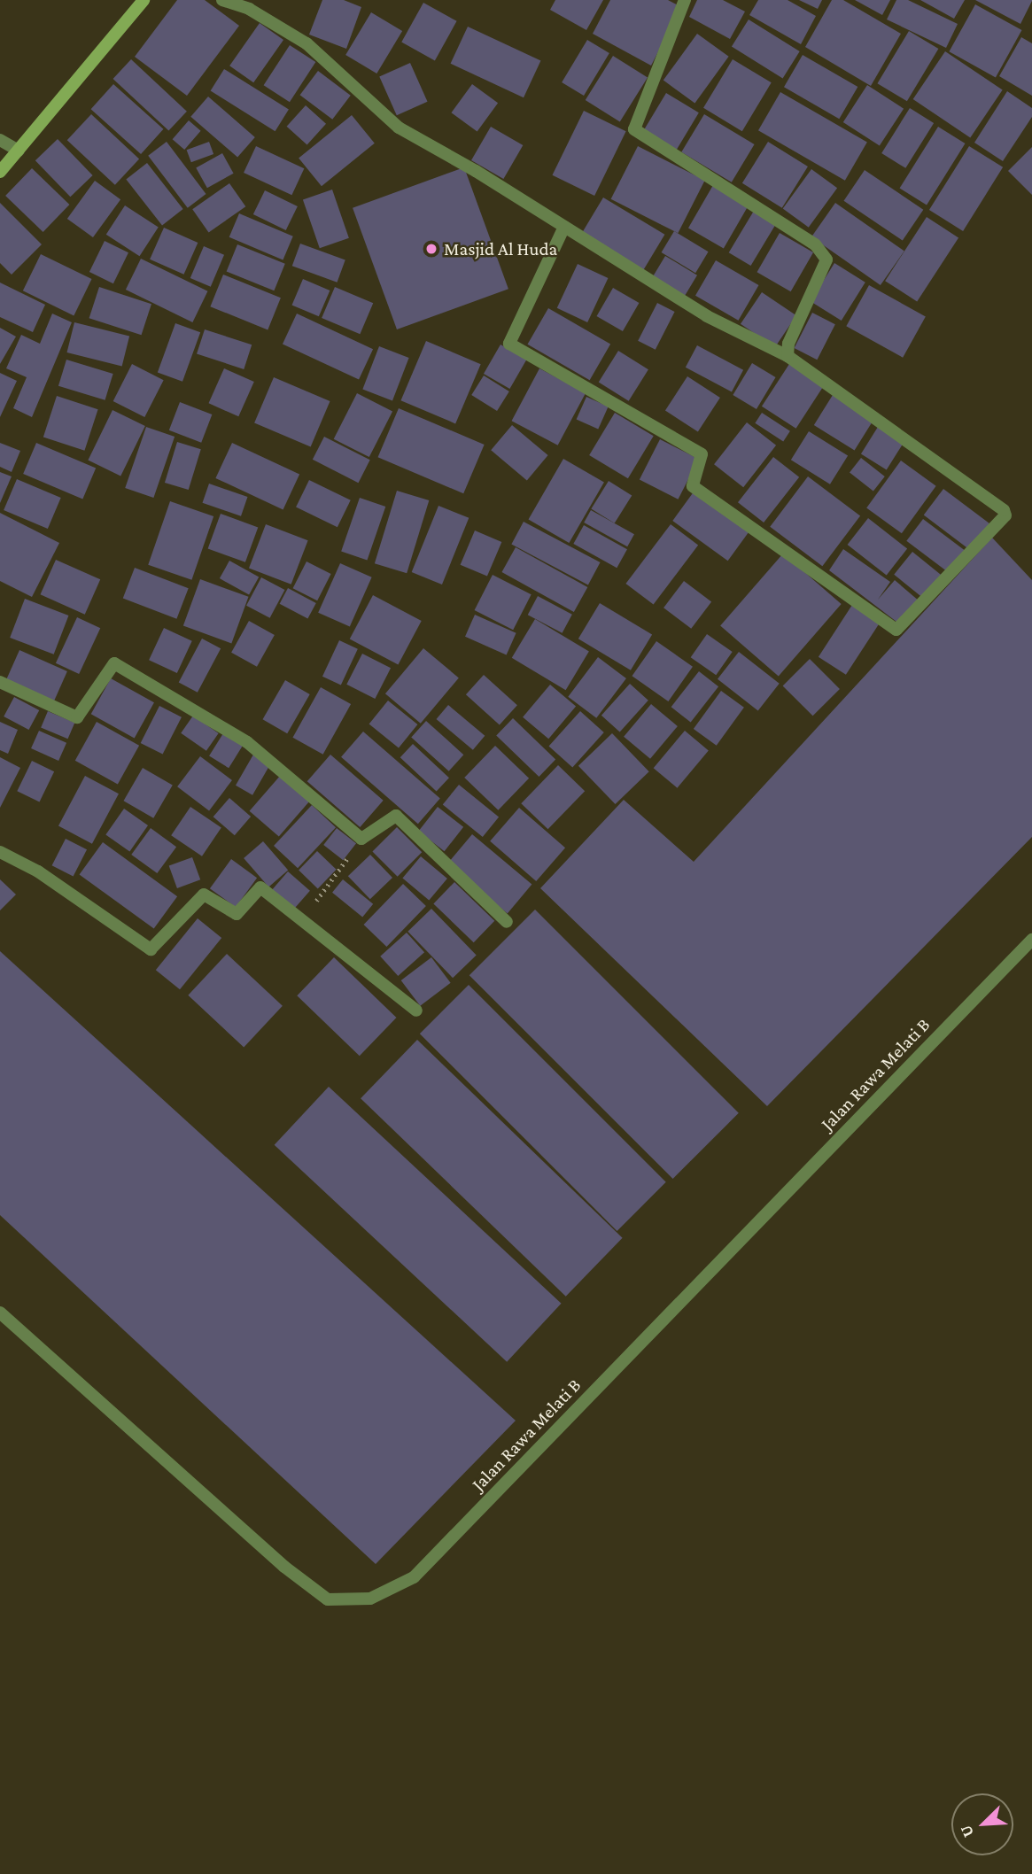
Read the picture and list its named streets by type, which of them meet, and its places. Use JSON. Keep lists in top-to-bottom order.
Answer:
{
  "streets": {
    "street": ["Jalan Rawa Melati B"]
  },
  "places": ["Masjid Al Huda"],
  "north": "bottom left"
}
